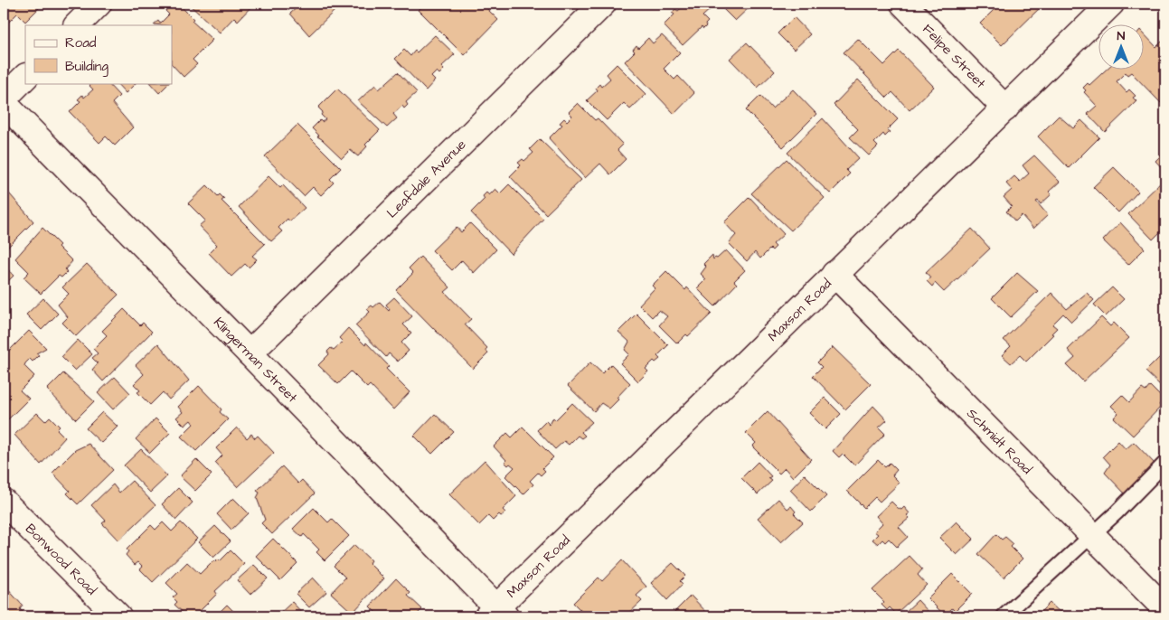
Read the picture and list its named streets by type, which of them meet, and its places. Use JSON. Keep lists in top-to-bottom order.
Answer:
{
  "streets": {
    "street": [
      "Felipe Street",
      "Leafdale Avenue",
      "Maxson Road",
      "Klingerman Street",
      "Schmidt Road",
      "Bonwood Road"
    ]
  },
  "crossings": [
    ["Felipe Street", "Maxson Road"],
    ["Leafdale Avenue", "Klingerman Street"],
    ["Maxson Road", "Klingerman Street"],
    ["Maxson Road", "Schmidt Road"]
  ],
  "legend": ["Road", "Building"],
  "north": "top"
}
